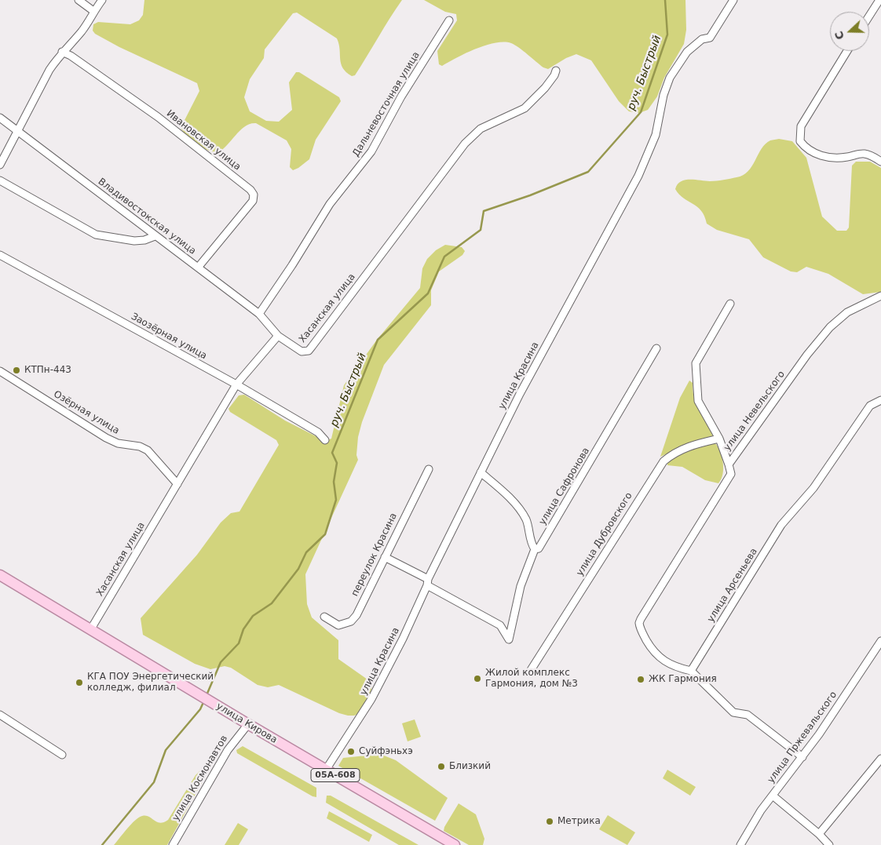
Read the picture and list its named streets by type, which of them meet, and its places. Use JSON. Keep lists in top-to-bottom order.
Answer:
{
  "streets": {
    "main road": ["улица Кирова", "05А-608"],
    "street": [
      "Дальневосточная улица",
      "Ивановская улица",
      "Владивостокская улица",
      "Хасанская улица",
      "Заозёрная улица",
      "улица Красина",
      "улица Невельского",
      "Озёрная улица",
      "улица Сафронова",
      "улица Дубровского",
      "переулок Красина",
      "улица Арсеньева",
      "улица Пржевальского",
      "улица Космонавтов"
    ]
  },
  "crossings": [
    ["Дальневосточная улица", "Владивостокская улица"],
    ["Ивановская улица", "Владивостокская улица"],
    ["Владивостокская улица", "Хасанская улица"],
    ["Хасанская улица", "Заозёрная улица"],
    ["Хасанская улица", "Озёрная улица"],
    ["Хасанская улица", "улица Кирова"],
    ["улица Красина", "улица Сафронова"],
    ["улица Красина", "улица Кирова"],
    ["улица Невельского", "улица Арсеньева"],
    ["улица Кирова", "улица Космонавтов"]
  ],
  "water": ["руч. Быстрый"],
  "places": [
    "КТПн-443",
    "Жилой комплекс Гармония, дом №3",
    "ЖК Гармония",
    "КГА ПОУ Энергетический колледж, филиал",
    "Суйфэньхэ",
    "Близкий",
    "Метрика"
  ],
  "north": "left"
}
